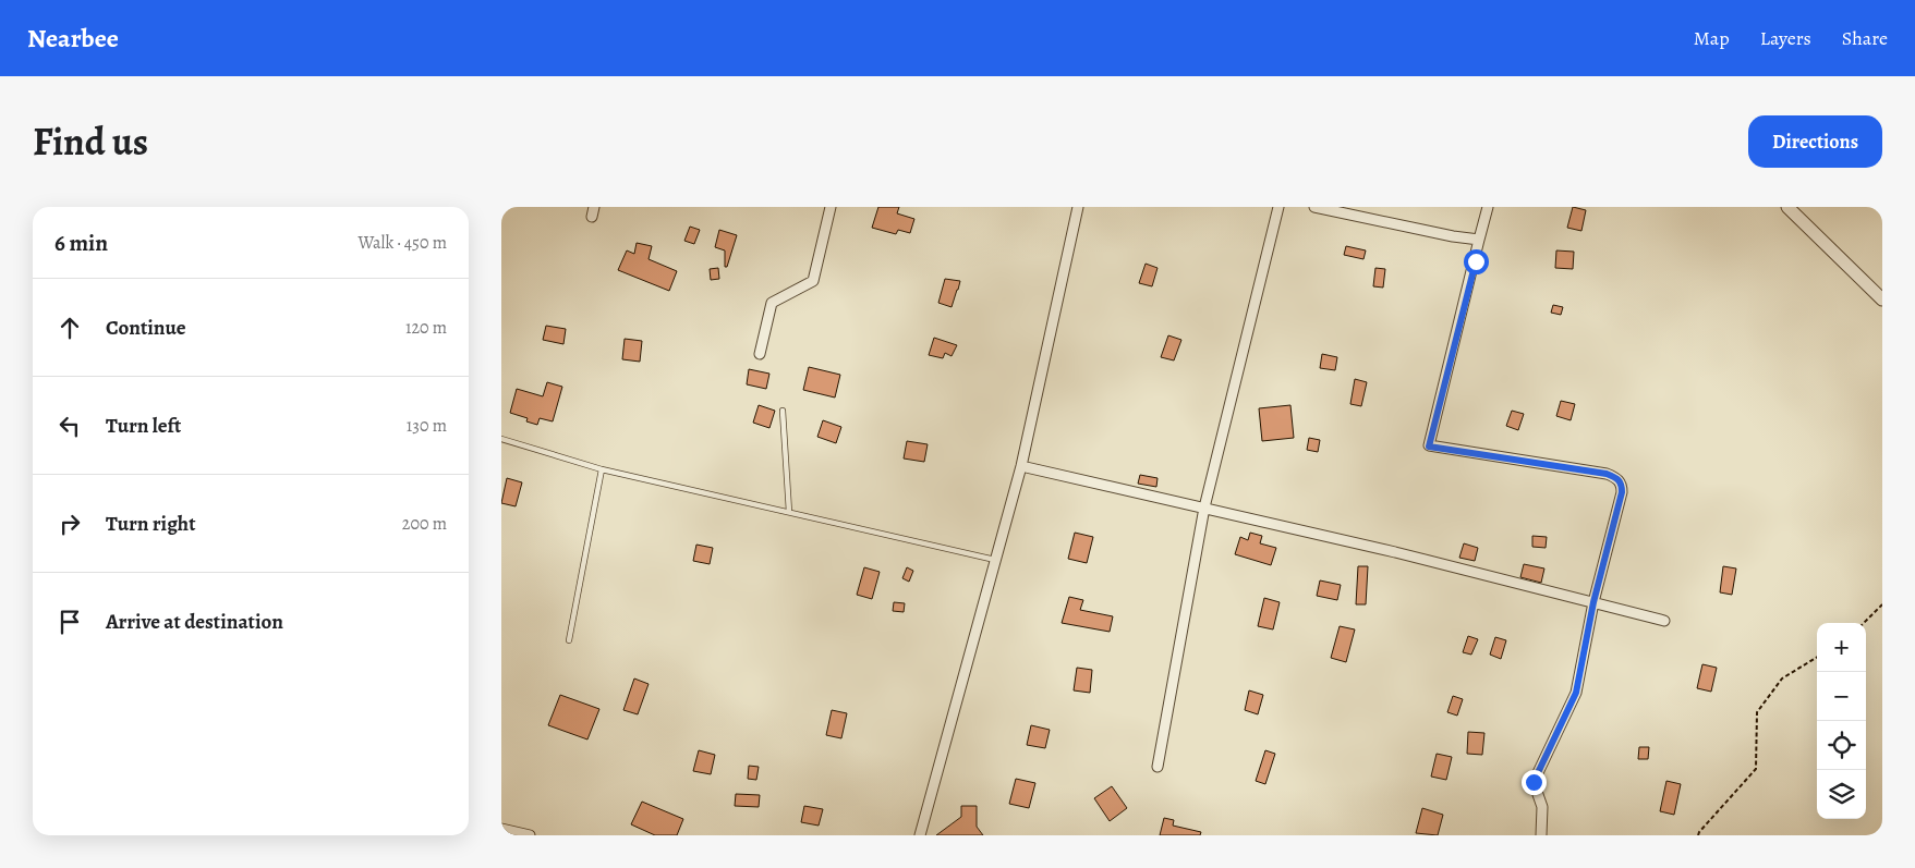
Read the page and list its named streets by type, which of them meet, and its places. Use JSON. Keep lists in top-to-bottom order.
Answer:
{
  "page": {
    "header": "Nearbee",
    "nav": ["Map", "Layers", "Share"],
    "title": "Find us",
    "buttons": "Directions",
    "heading": ["6 min", "Walk · 450 m"],
    "list": [
      ["Continue", "120 m"],
      ["Turn left", "130 m"],
      ["Turn right", "200 m"],
      "Arrive at destination"
    ],
    "map_buttons": ["+", "−"]
  }
}
